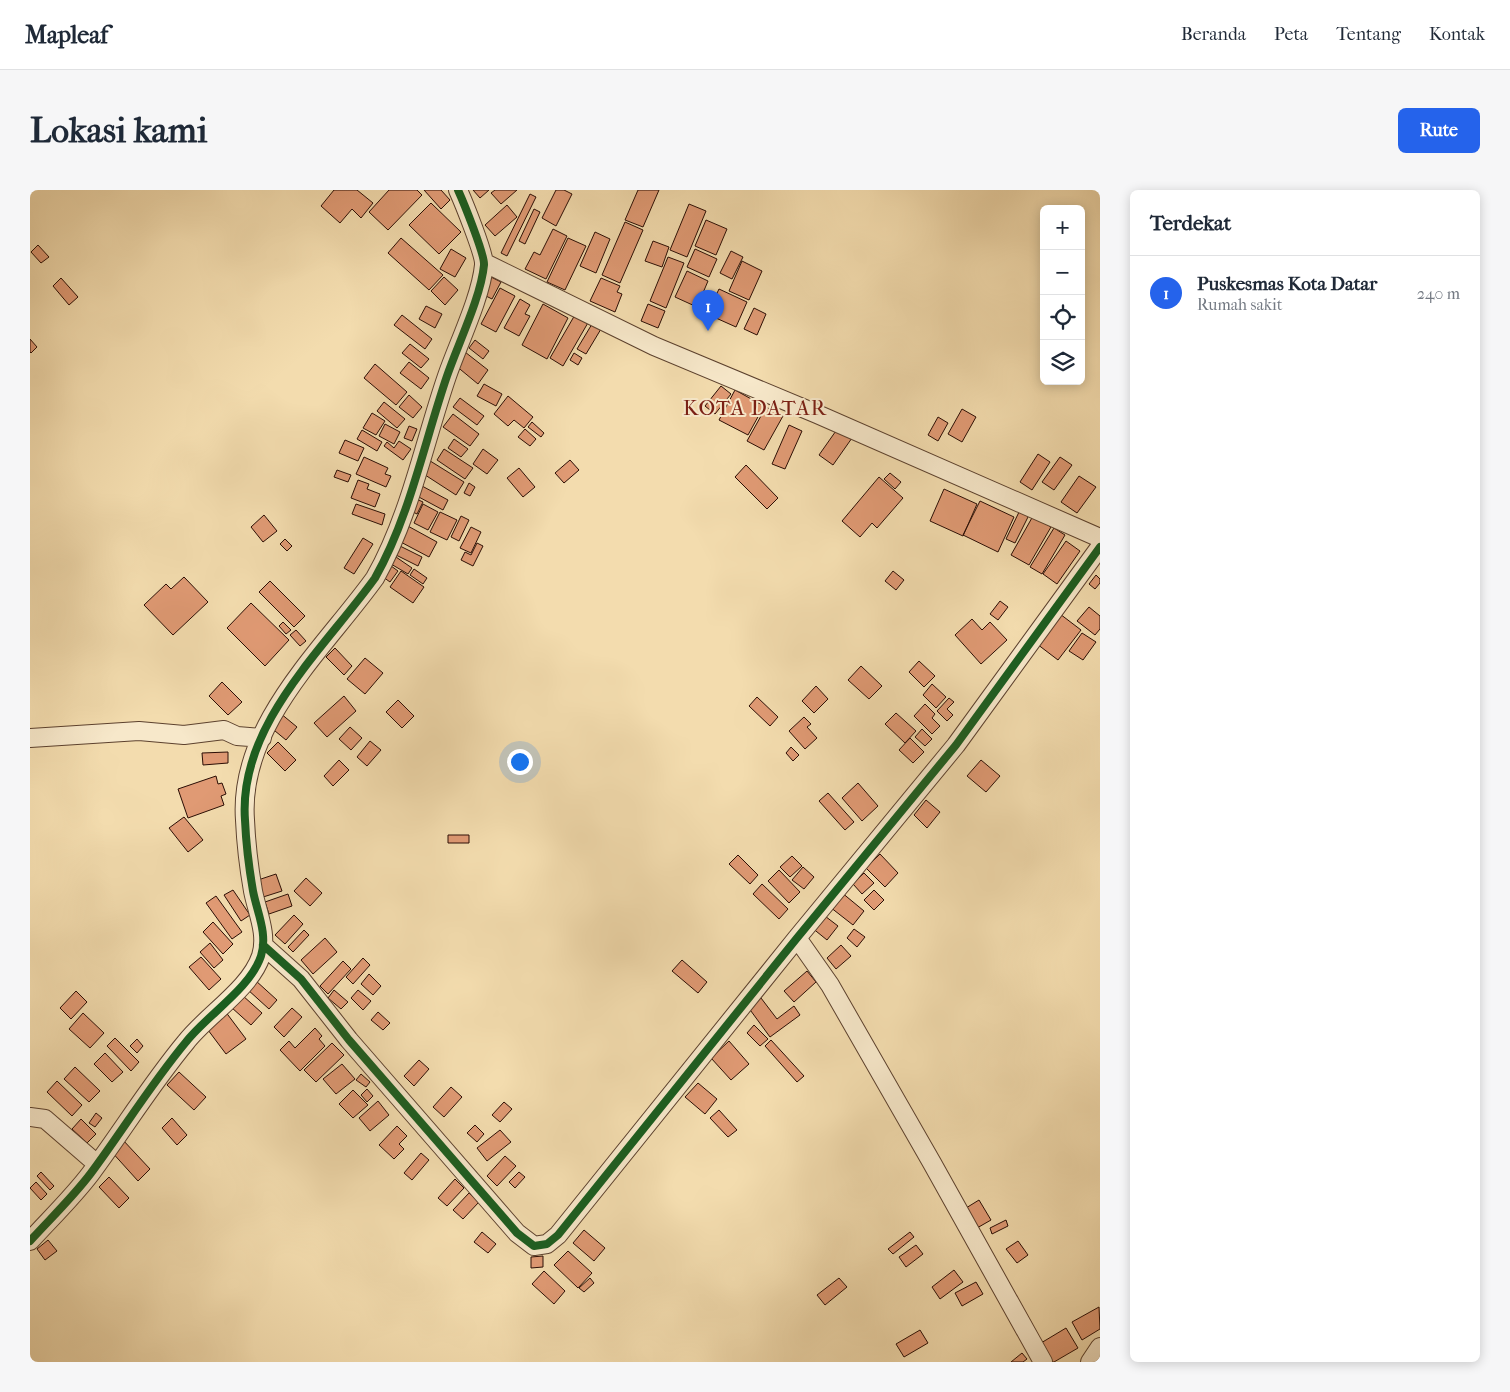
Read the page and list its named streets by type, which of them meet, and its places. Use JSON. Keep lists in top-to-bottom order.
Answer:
{
  "districts": ["KOTA DATAR"],
  "page": {
    "header": "Mapleaf",
    "nav": [
      "Beranda",
      "Peta",
      "Tentang",
      "Kontak"
    ],
    "buttons": "Rute",
    "title": "Lokasi kami",
    "heading": "Terdekat",
    "map_buttons": ["+", "−"],
    "list": [
      {
        "mark": "1",
        "name": "Puskesmas Kota Datar",
        "note": "Rumah sakit",
        "value": "240 m"
      }
    ],
    "pins": "1"
  }
}
